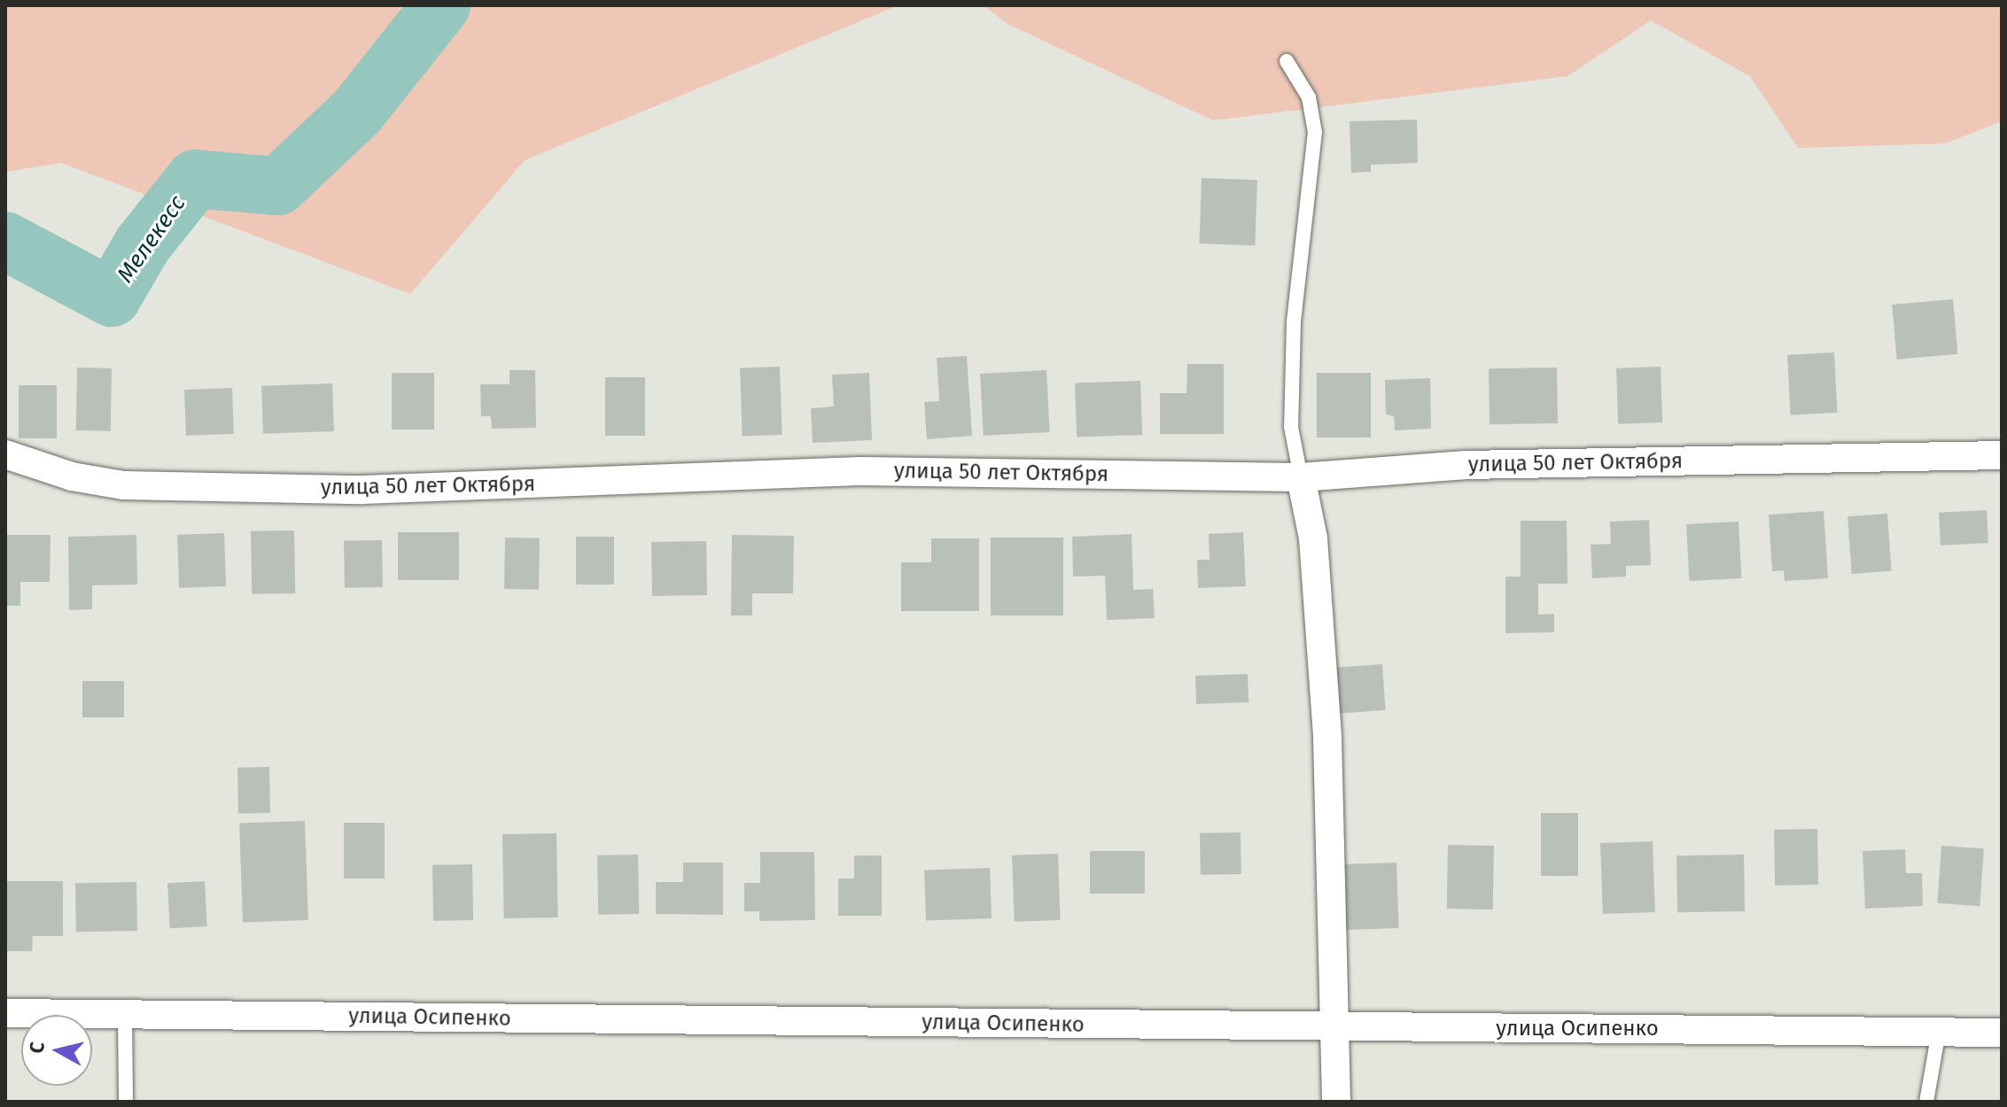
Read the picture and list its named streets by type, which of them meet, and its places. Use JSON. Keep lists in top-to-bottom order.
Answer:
{
  "streets": {
    "street": ["улица 50 лет Октября", "улица Осипенко"]
  },
  "water": ["Мелекесс"],
  "north": "left"
}
